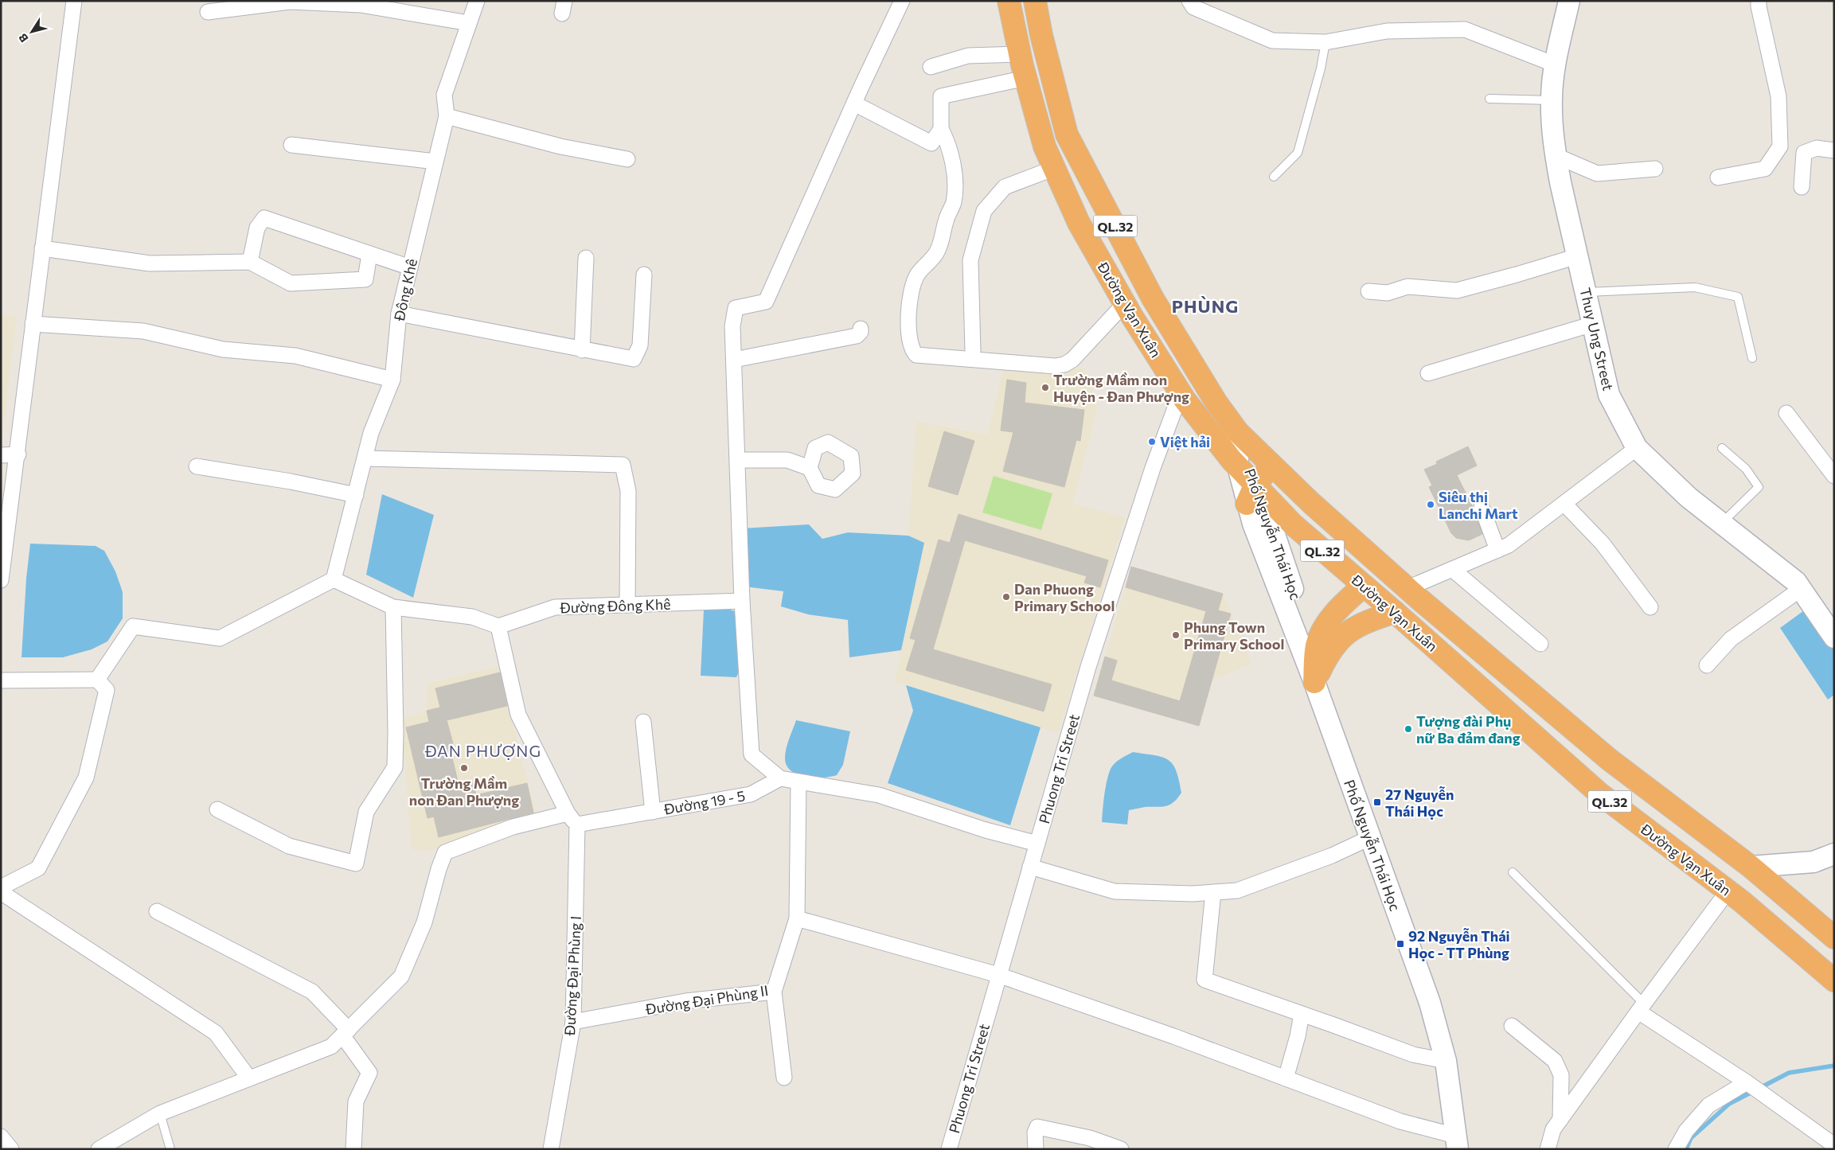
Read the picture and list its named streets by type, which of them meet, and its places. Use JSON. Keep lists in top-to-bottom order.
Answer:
{
  "streets": {
    "highway": ["QL.32", "Đường Vạn Xuân"],
    "main road": ["Thuy Ung Street", "Phố Nguyễn Thái Học"],
    "street": [
      "Đông Khê",
      "Đường Đông Khê",
      "Phuong Tri Street",
      "Đường 19 - 5",
      "Đường Đại Phùng I",
      "Đường Đại Phùng II"
    ]
  },
  "crossings": [
    ["Đường Vạn Xuân", "Phố Nguyễn Thái Học"],
    ["Đường Vạn Xuân", "Phuong Tri Street"],
    ["Đường 19 - 5", "Đường Đại Phùng I"],
    ["Đường Đại Phùng I", "Đường Đại Phùng II"]
  ],
  "districts": ["PHÙNG", "ĐAN PHƯỢNG"],
  "places": {
    "other": [
      "Trường Mầm non Huyện - Đan Phượng",
      "Việt hải",
      "Siêu thị Lanchi Mart",
      "Dan Phuong Primary School",
      "Phung Town Primary School",
      "Tượng đài Phụ nữ Ba đảm đang",
      "Trường Mầm non Đan Phượng"
    ],
    "transit": ["27 Nguyễn Thái Học", "92 Nguyễn Thái Học - TT Phùng"]
  },
  "north": "bottom left"
}
